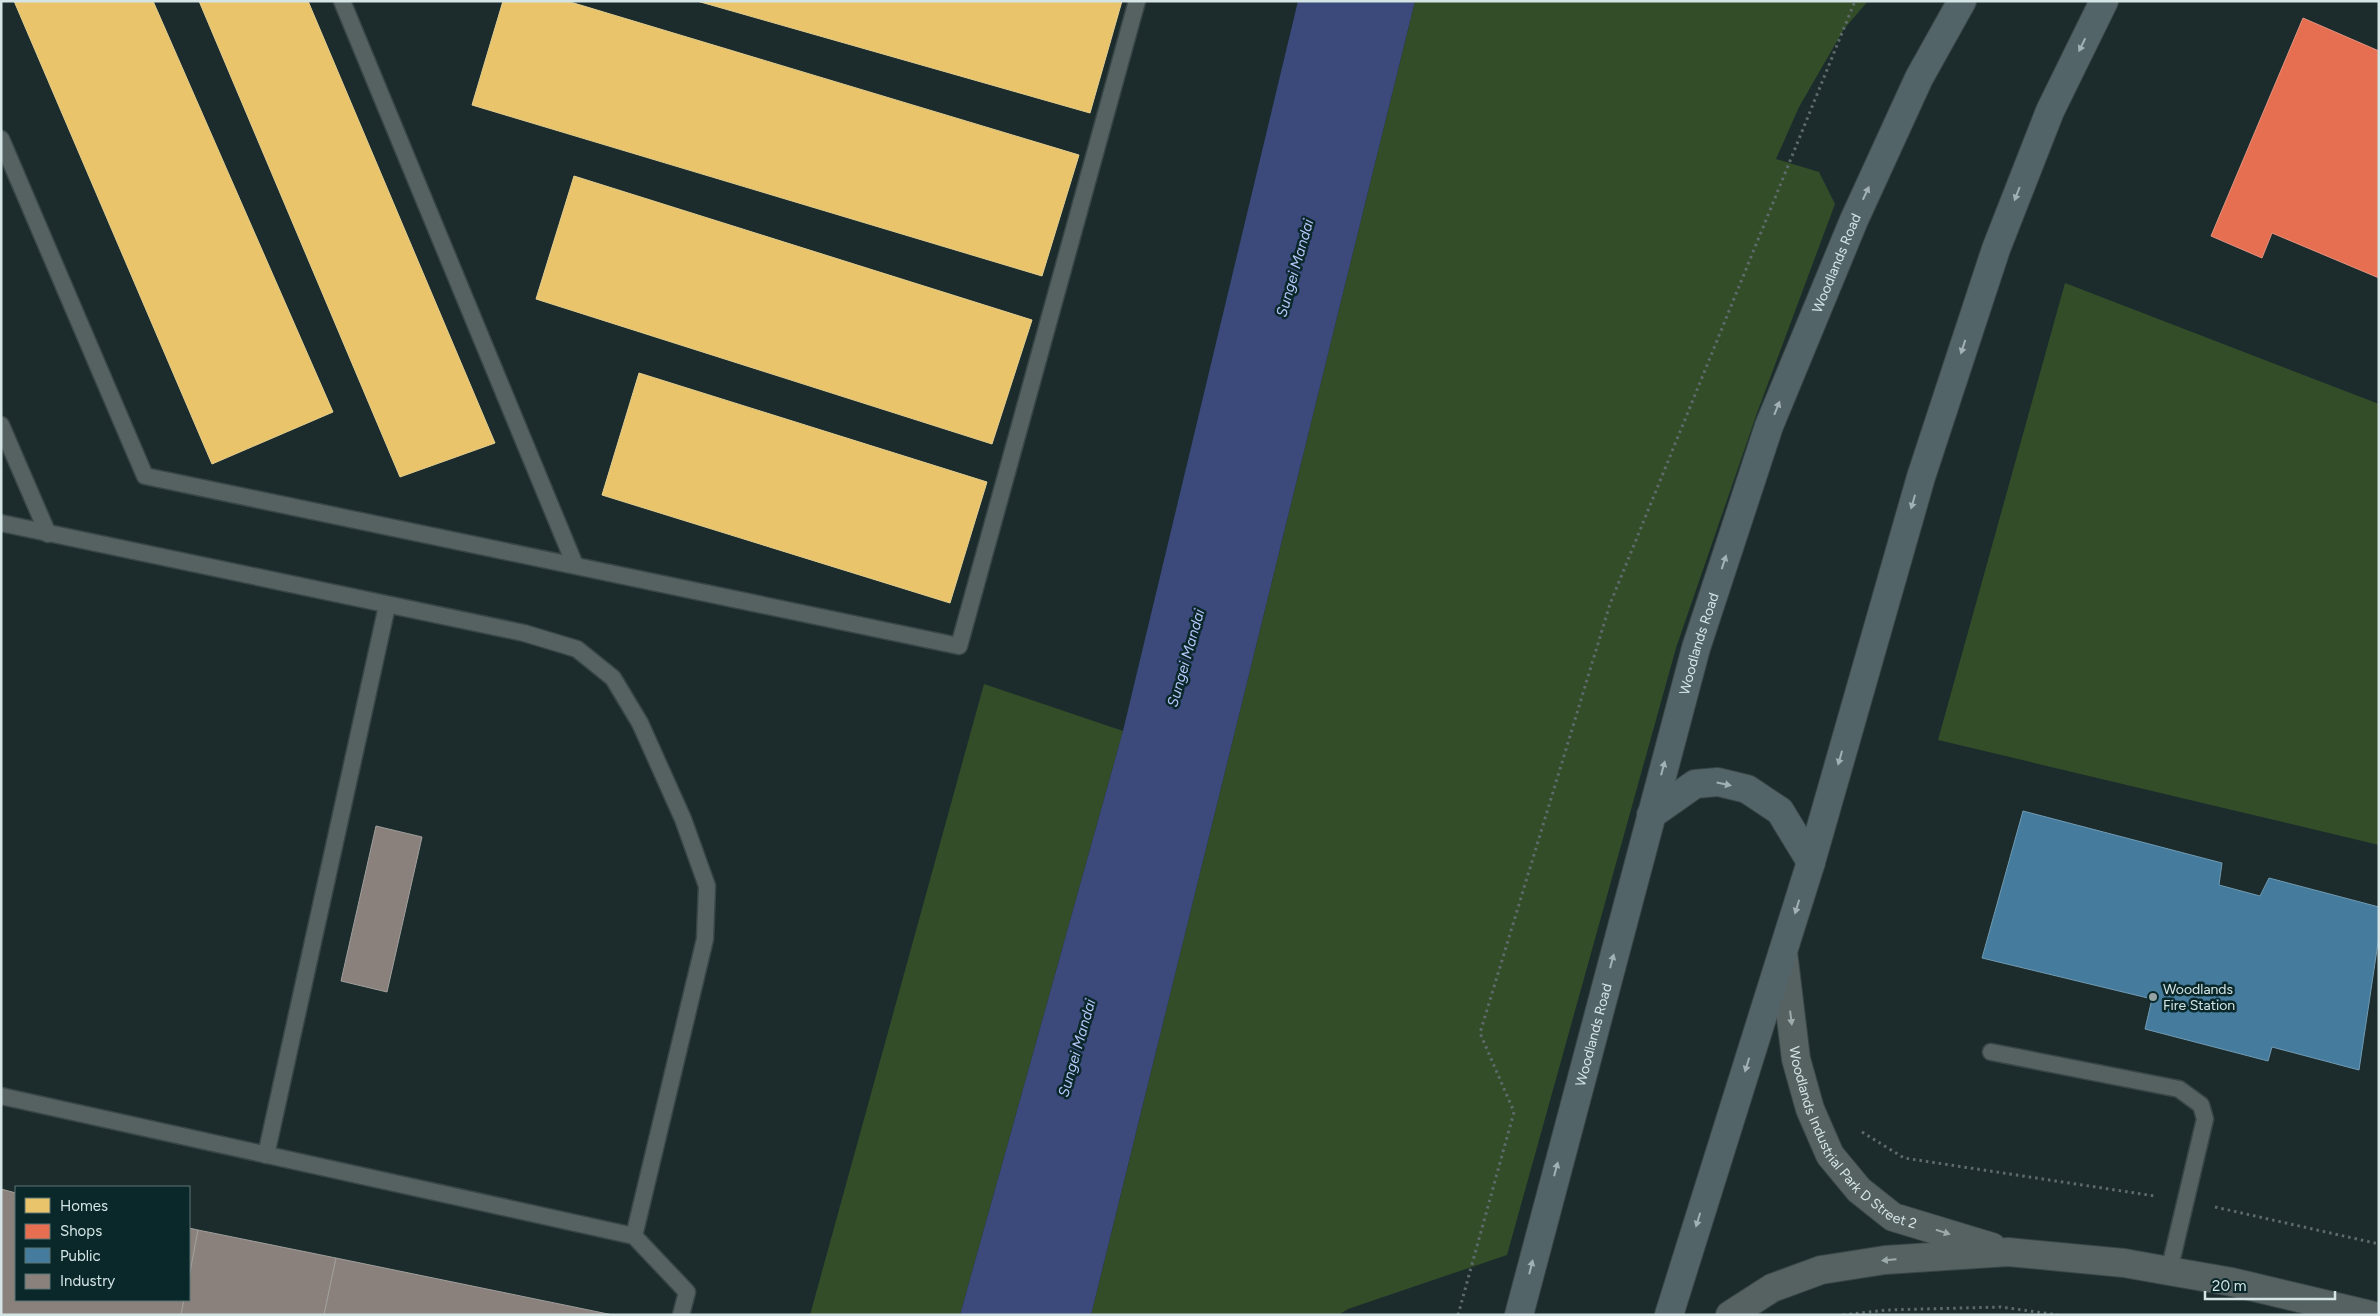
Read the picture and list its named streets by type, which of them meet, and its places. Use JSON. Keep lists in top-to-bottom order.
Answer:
{
  "streets": {
    "main road": ["Woodlands Road"],
    "street": ["Woodlands Industrial Park D Street 2"]
  },
  "water": ["Sungei Mandai"],
  "places": ["Woodlands Fire Station"],
  "legend": [
    "Homes",
    "Shops",
    "Public",
    "Industry"
  ],
  "scale_bar": "20 m"
}
